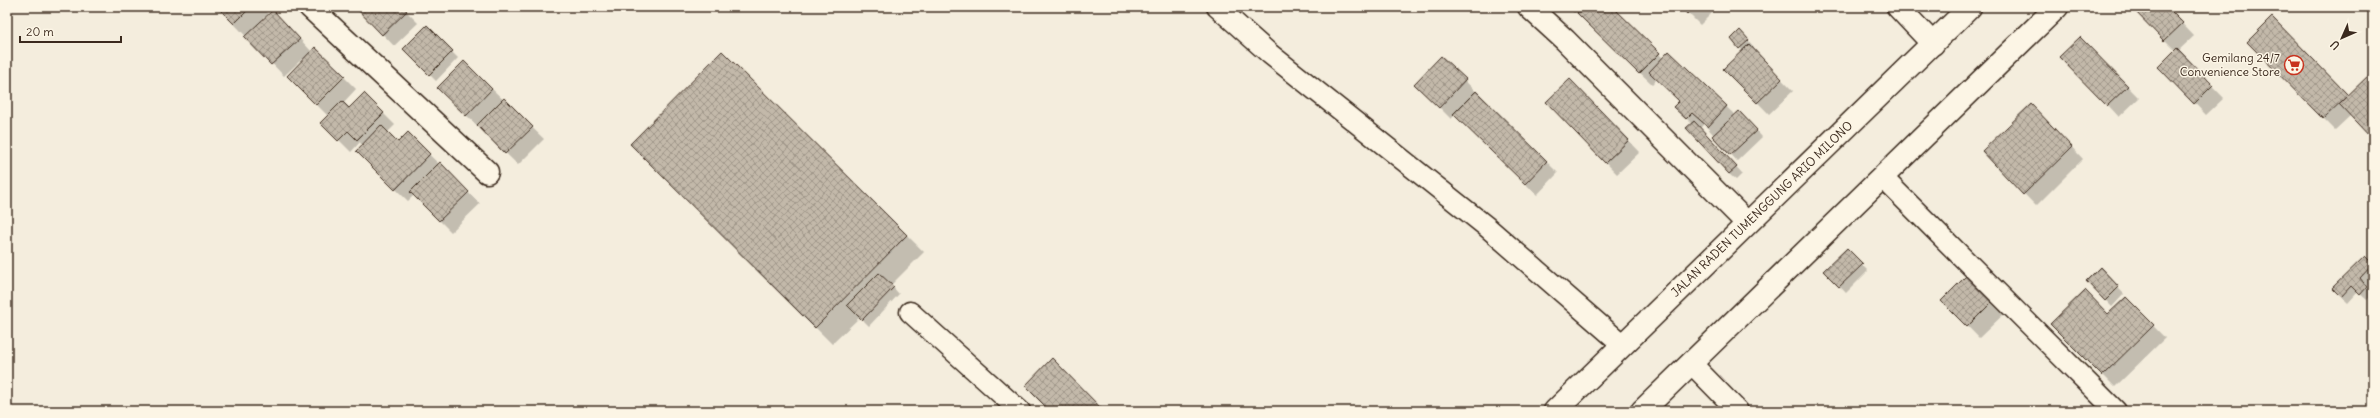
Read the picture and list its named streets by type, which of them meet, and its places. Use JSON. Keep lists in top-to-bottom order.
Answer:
{
  "streets": {
    "main road": ["JALAN RADEN TUMENGGUNG ARIO MILONO"]
  },
  "places": {
    "supermarket": ["Gemilang 24/7 Convenience Store"]
  },
  "scale_bar": "20 m",
  "north": "bottom left"
}
